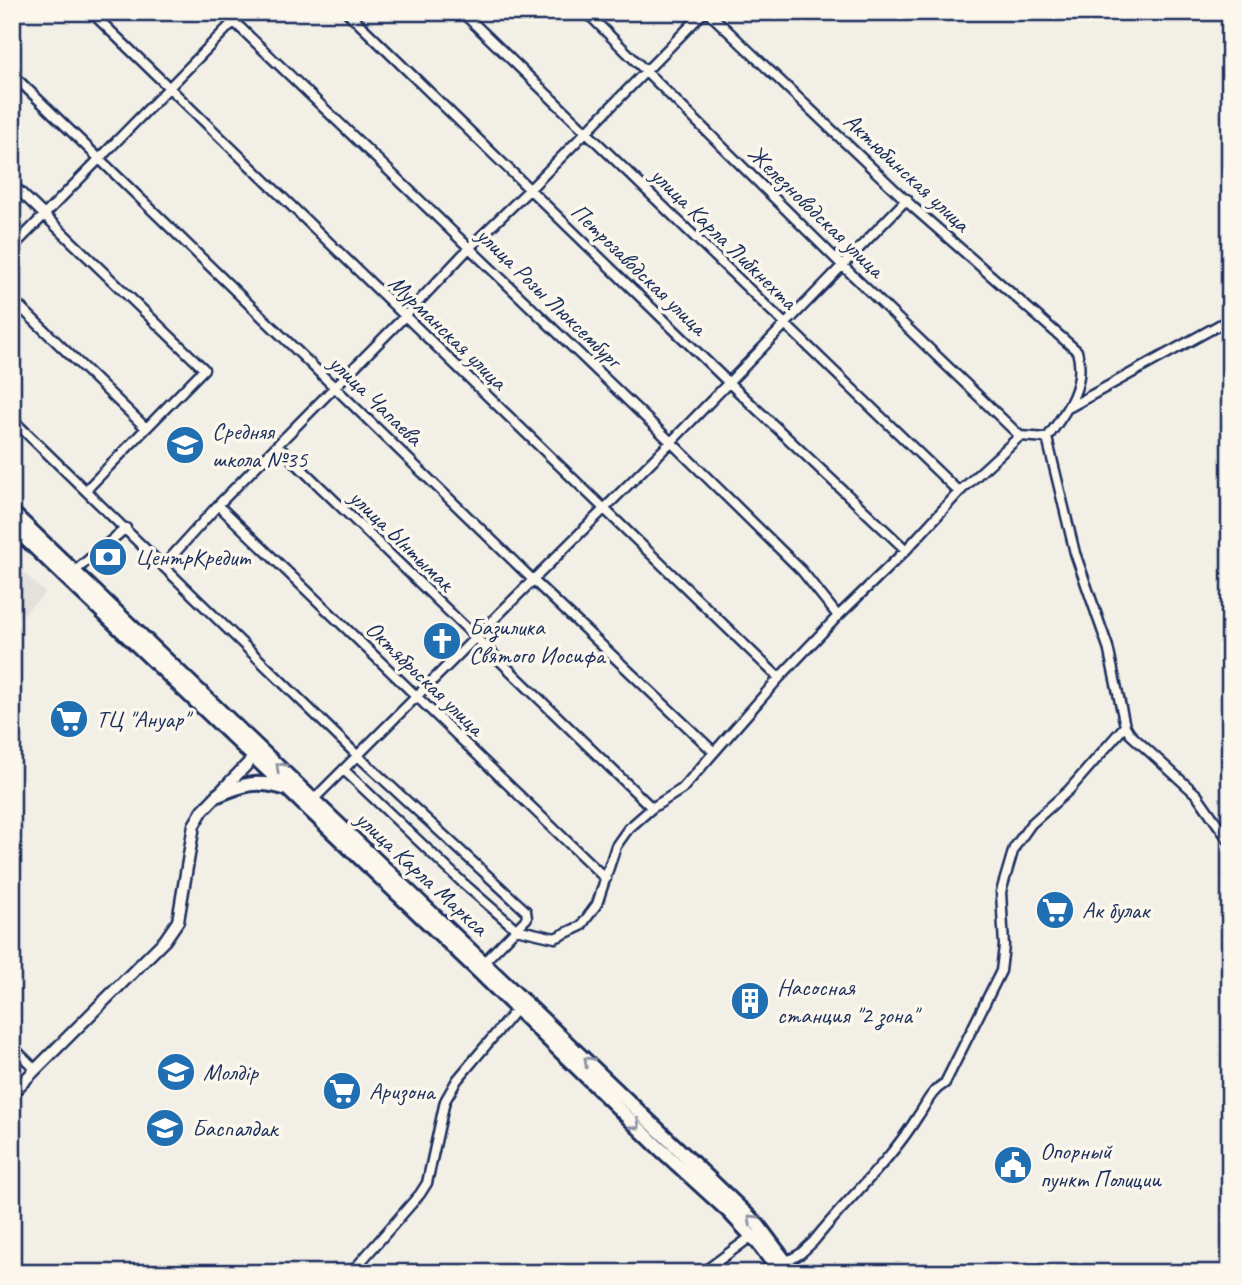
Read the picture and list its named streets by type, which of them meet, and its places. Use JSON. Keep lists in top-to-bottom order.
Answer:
{
  "streets": {
    "main road": ["улица Карла Маркса"],
    "street": [
      "Актюбинская улица",
      "Железноводская улица",
      "улица Карла Либкнехта",
      "Петрозаводская улица",
      "улица Розы Люксембург",
      "Мурманская улица",
      "улица Чапаева",
      "улица Ынтымак",
      "Октябрьская улица"
    ]
  },
  "places": {
    "school or university": ["Средняя школа №35", "Молдiр", "Баспалдак"],
    "bank": ["ЦентрКредит"],
    "church": ["Базилика Святого Иосифа"],
    "supermarket": ["ТЦ \"Ануар\"", "Ак булак", "Аризона"],
    "building": ["Насосная станция \"2 зона\""],
    "public building": ["Опорный пункт Полиции"]
  }
}
